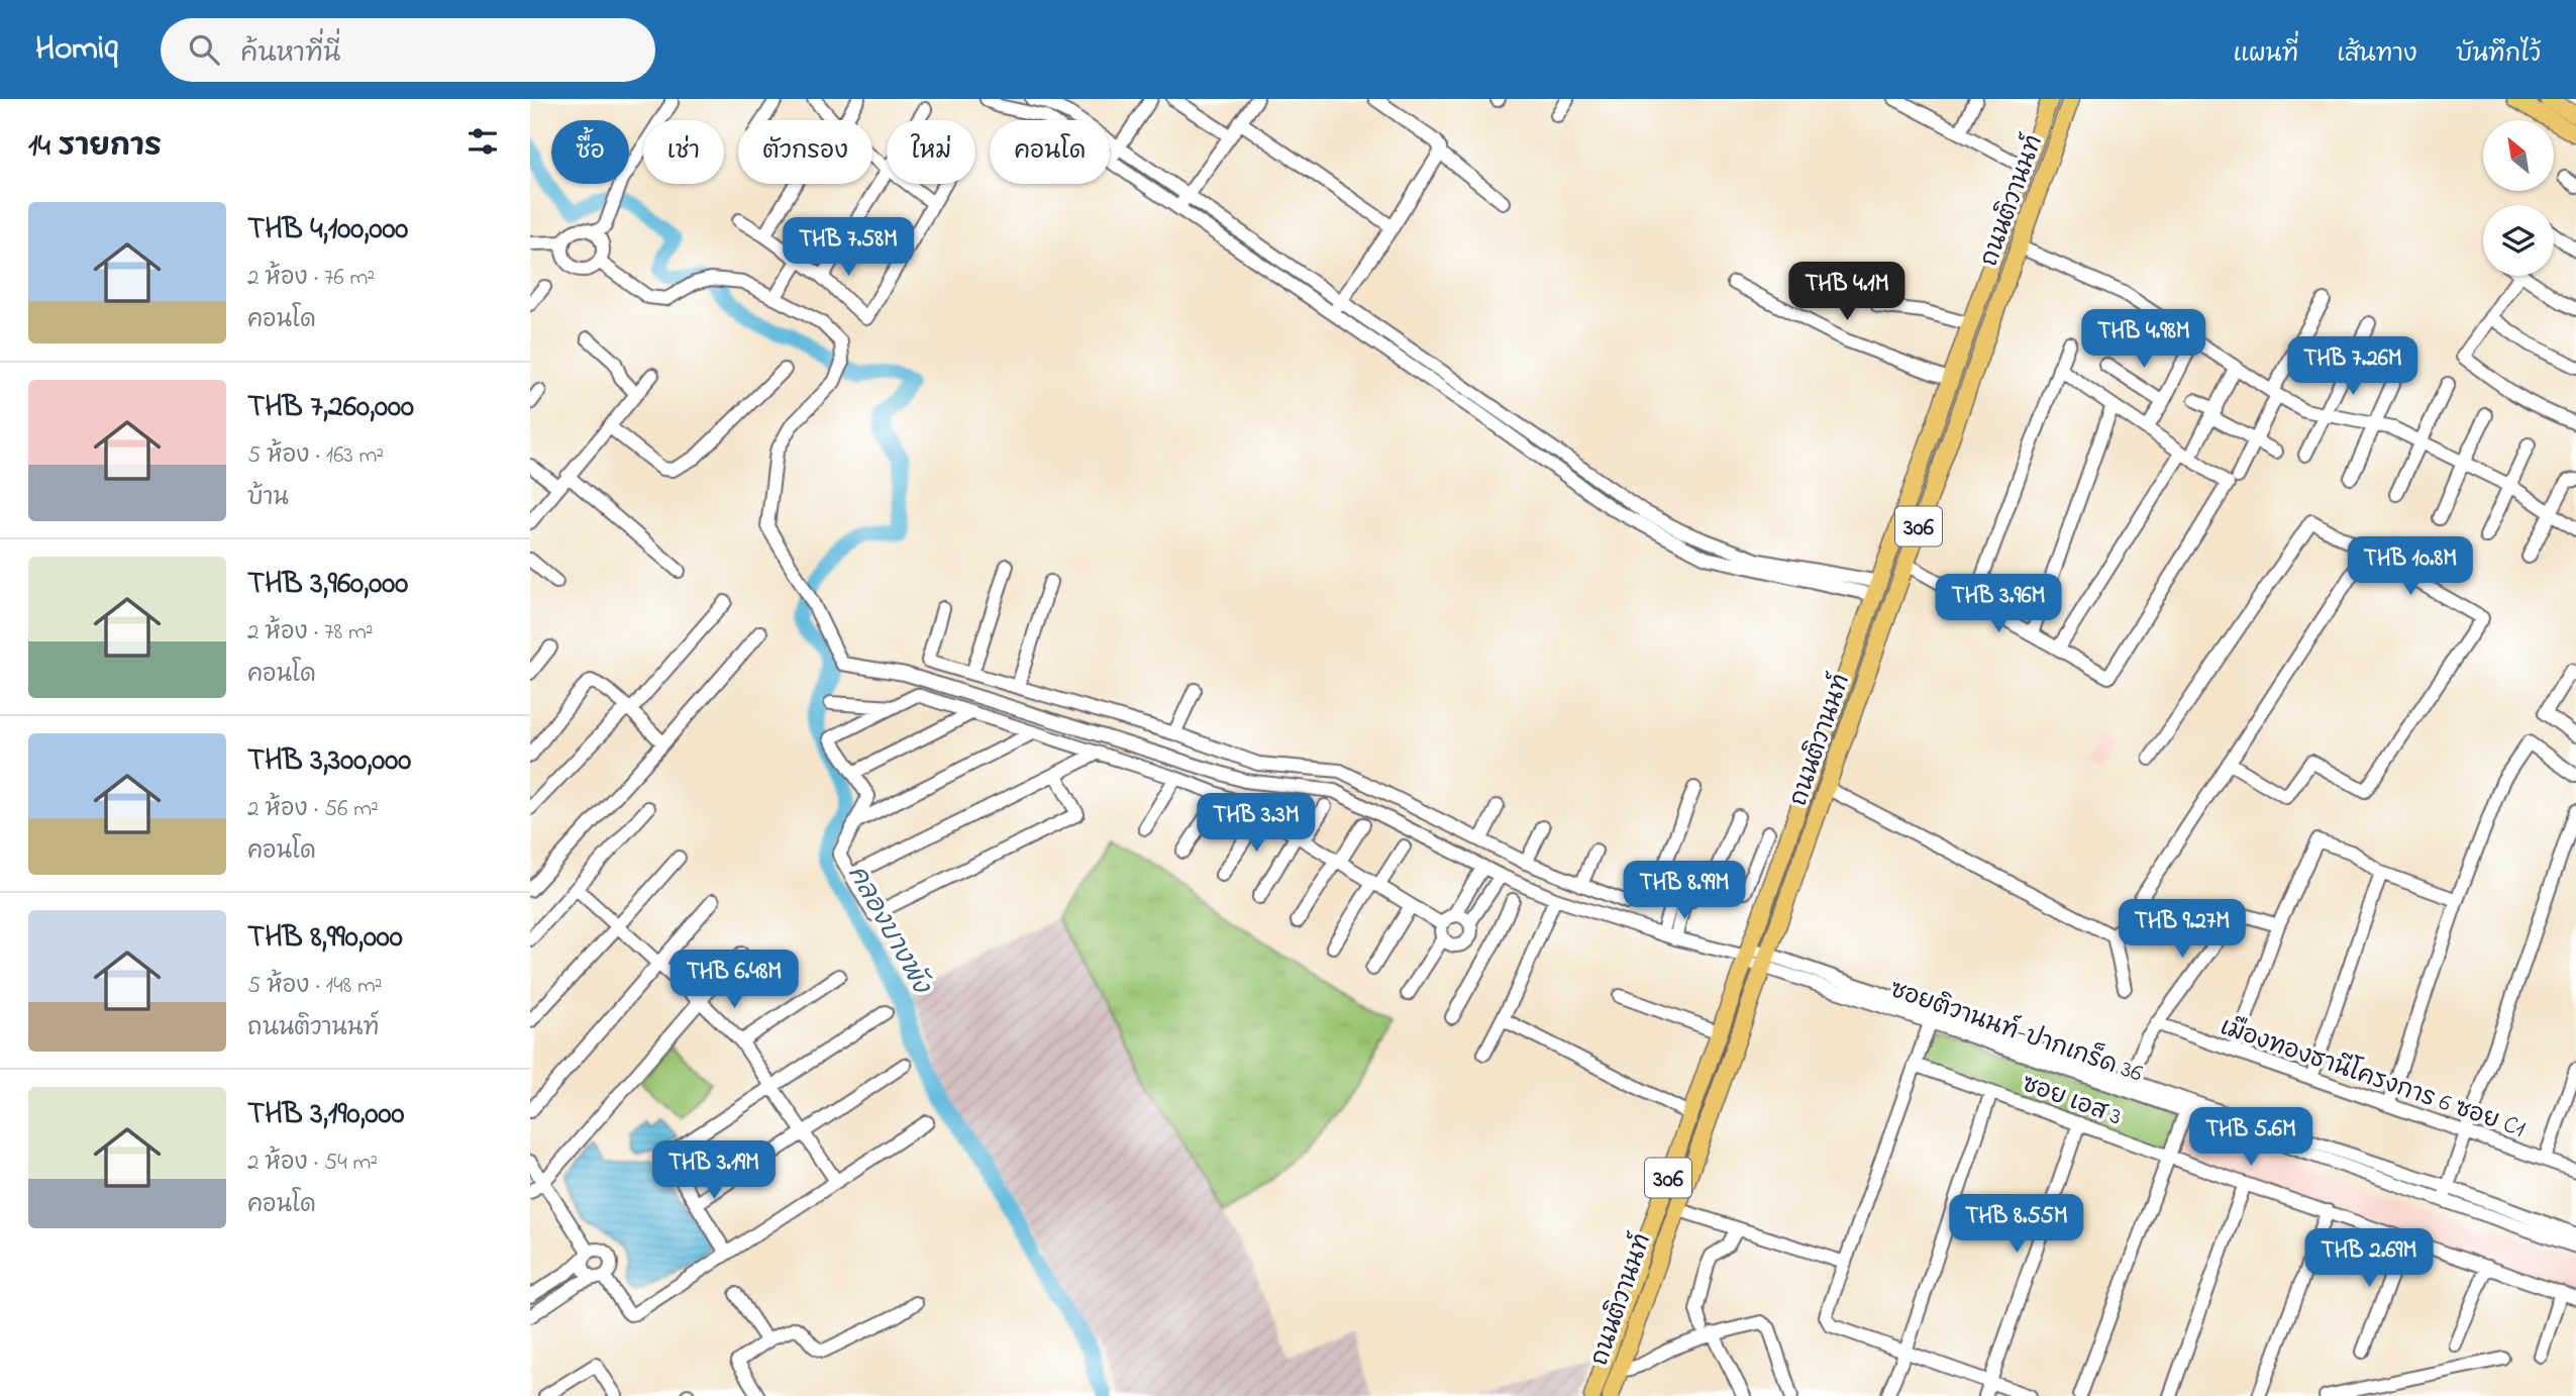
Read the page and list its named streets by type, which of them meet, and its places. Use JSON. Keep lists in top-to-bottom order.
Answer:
{
  "streets": {
    "main road": ["ถนนติวานนท์", "306"],
    "street": ["ซอยติวานนท์-ปากเกร็ด 36", "เมืองทองธานีโครงการ 6 ซอย C1", "ซอย เอส 3"]
  },
  "crossings": [
    ["ถนนติวานนท์", "ซอยติวานนท์-ปากเกร็ด 36"]
  ],
  "water": ["คลองบางพัง"],
  "north": "top left",
  "page": {
    "header": "Homiq",
    "search": "ค้นหาที่นี่",
    "nav": ["แผนที่", "เส้นทาง", "บันทึกไว้"],
    "heading": "14 รายการ",
    "chip": [
      "ซื้อ",
      "เช่า",
      "ตัวกรอง",
      "ใหม่",
      "คอนโด"
    ],
    "list": [
      {
        "name": "THB 4,100,000",
        "note": "2 ห้อง · 76 m² · คอนโด"
      },
      {
        "name": "THB 7,260,000",
        "note": "5 ห้อง · 163 m² · บ้าน"
      },
      {
        "name": "THB 3,960,000",
        "note": "2 ห้อง · 78 m² · คอนโด"
      },
      {
        "name": "THB 3,300,000",
        "note": "2 ห้อง · 56 m² · คอนโด"
      },
      {
        "name": "THB 8,990,000",
        "note": "5 ห้อง · 148 m² · ถนนติวานนท์"
      },
      {
        "name": "THB 3,190,000",
        "note": "2 ห้อง · 54 m² · คอนโด"
      }
    ],
    "price": [
      "THB 7.58M",
      "THB 4.1M",
      "THB 4.98M",
      "THB 7.26M",
      "THB 10.8M",
      "THB 3.96M",
      "THB 3.3M",
      "THB 8.99M",
      "THB 9.27M",
      "THB 6.48M",
      "THB 5.6M",
      "THB 3.19M",
      "THB 8.55M",
      "THB 2.69M"
    ]
  }
}
